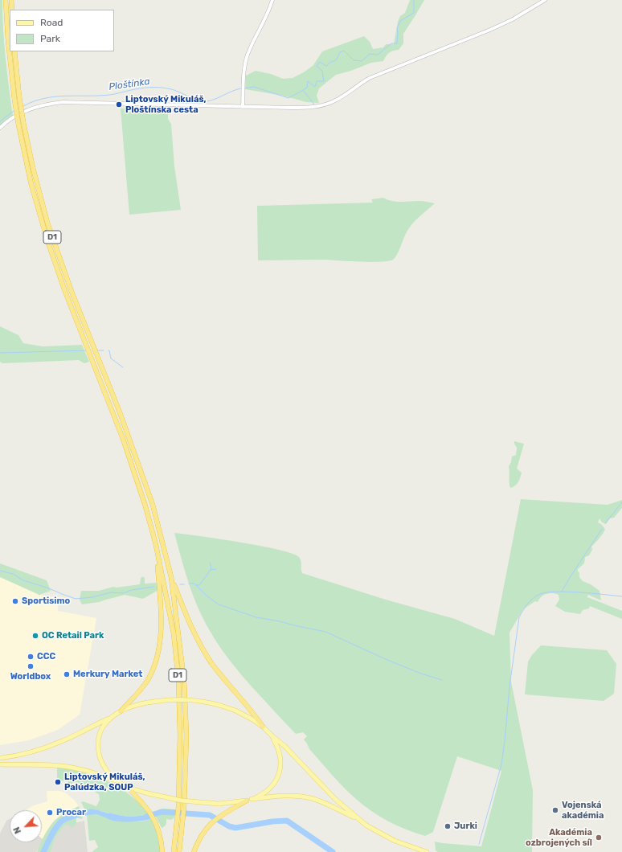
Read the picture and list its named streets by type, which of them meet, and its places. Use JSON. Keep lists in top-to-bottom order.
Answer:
{
  "streets": {
    "highway": ["D1"]
  },
  "water": ["Ploštínka"],
  "places": [
    "Liptovský Mikuláš, Ploštínska cesta",
    "Sportisimo",
    "OC Retail Park",
    "CCC",
    "Worldbox",
    "Merkury Market",
    "Liptovský Mikuláš, Palúdzka, SOUP",
    "Vojenská akadémia",
    "Procar",
    "Jurki",
    "Akadémia ozbrojených síl"
  ],
  "legend": ["Road", "Park"],
  "north": "bottom left"
}
